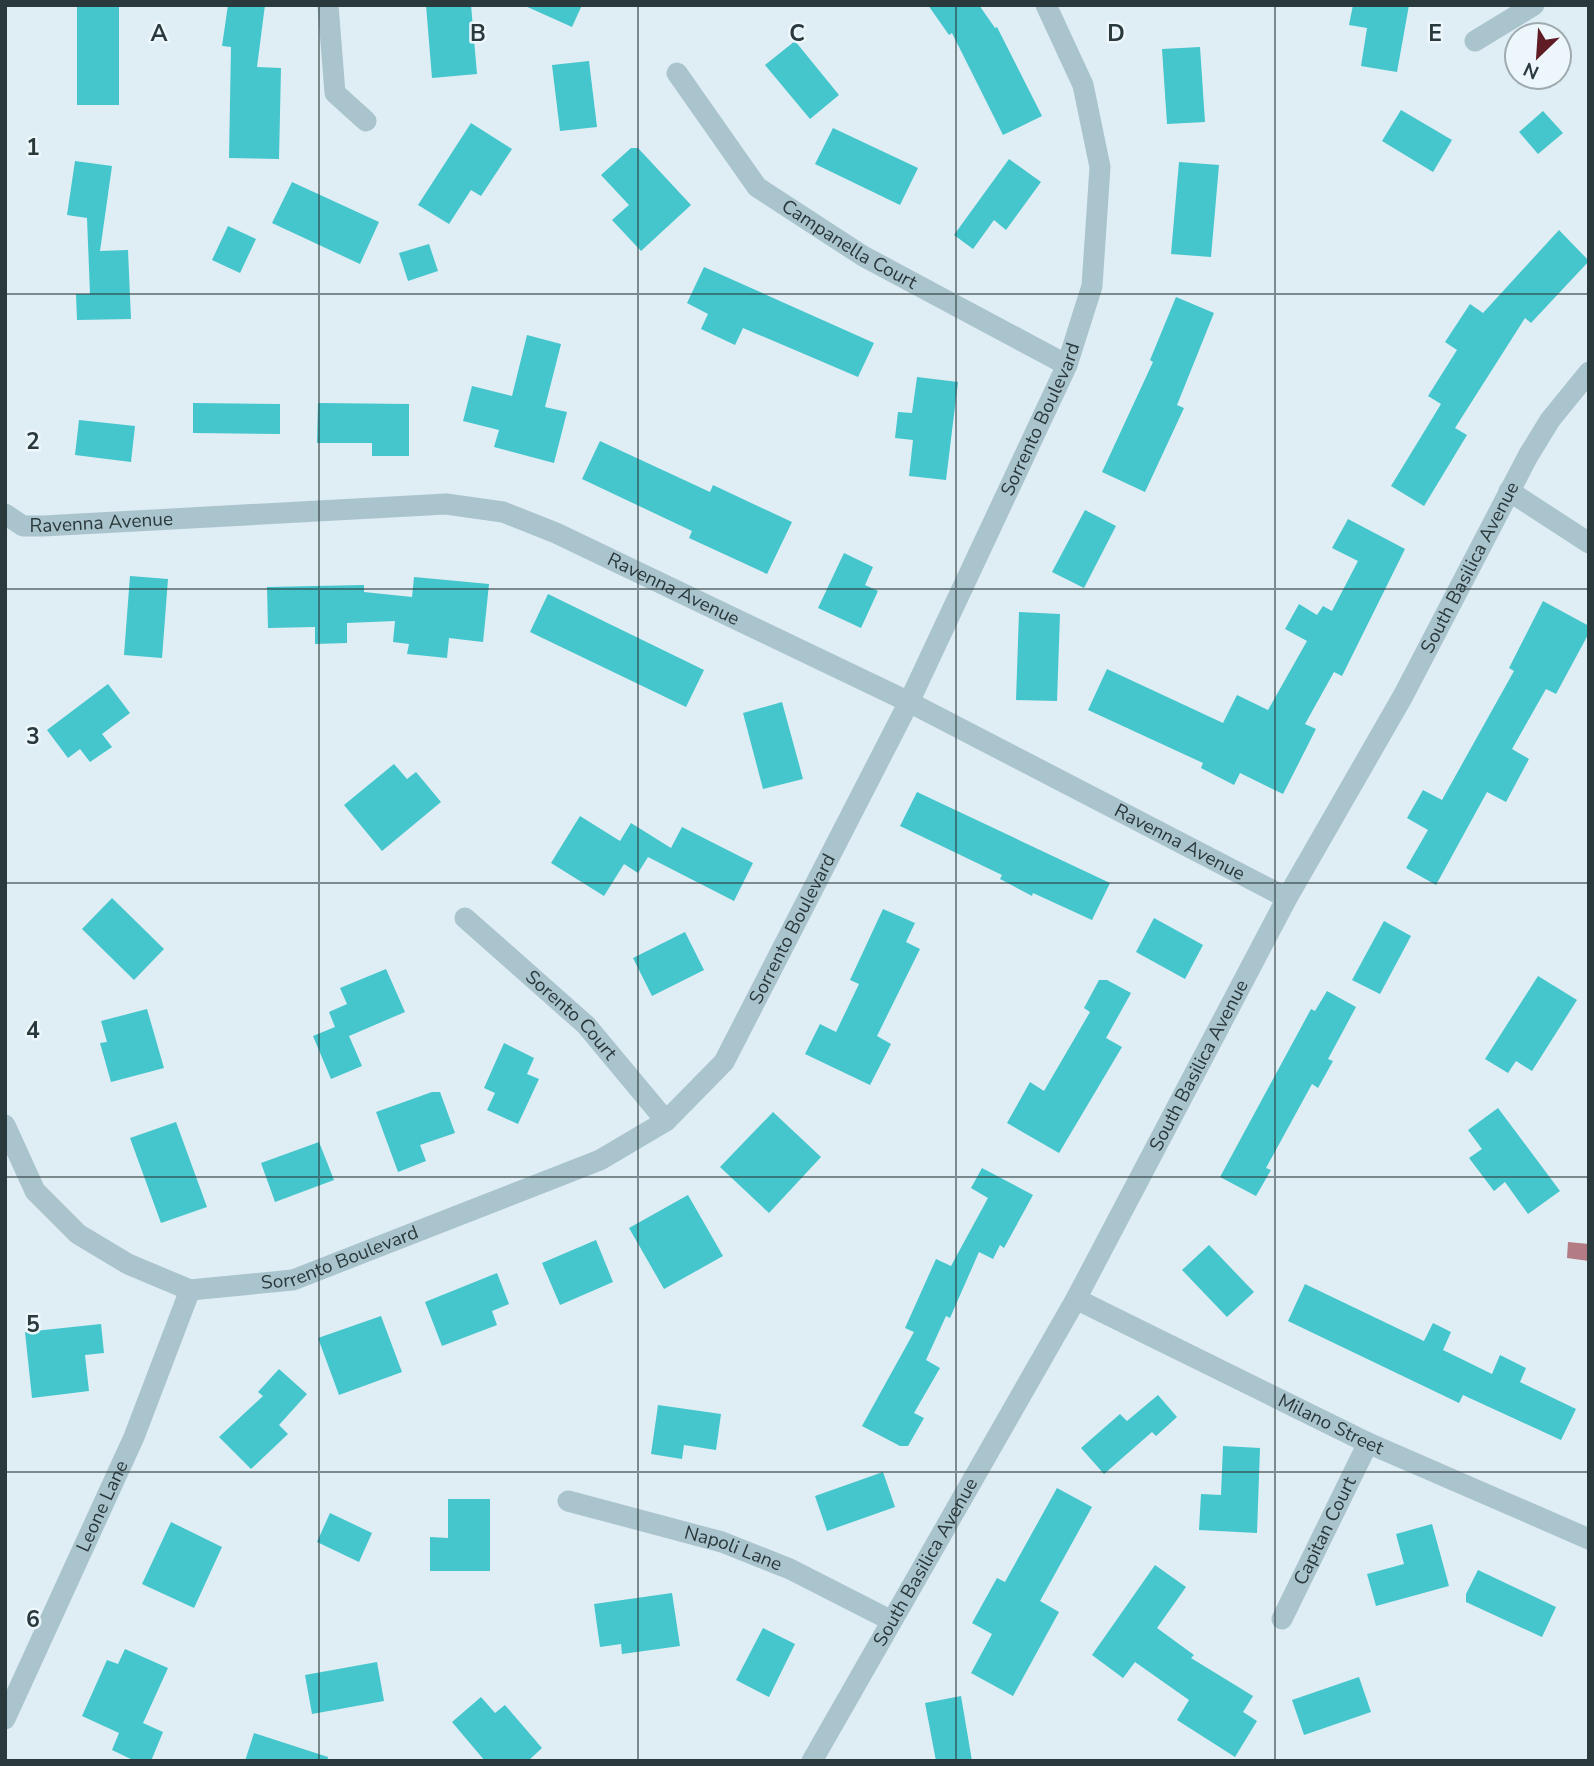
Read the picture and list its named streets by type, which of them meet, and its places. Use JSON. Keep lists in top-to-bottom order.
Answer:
{
  "streets": {
    "street": [
      "Campanella Court",
      "Sorrento Boulevard",
      "Ravenna Avenue",
      "South Basilica Avenue",
      "Sorento Court",
      "Milano Street",
      "Leone Lane",
      "Capitan Court",
      "Napoli Lane"
    ]
  },
  "crossings": [
    ["Campanella Court", "Sorrento Boulevard"],
    ["Sorrento Boulevard", "Ravenna Avenue"],
    ["Sorrento Boulevard", "Sorento Court"],
    ["Sorrento Boulevard", "Leone Lane"],
    ["Ravenna Avenue", "South Basilica Avenue"],
    ["South Basilica Avenue", "Milano Street"],
    ["South Basilica Avenue", "Napoli Lane"],
    ["Milano Street", "Capitan Court"]
  ],
  "north": "bottom left",
  "grid": {
    "columns": [
      "A",
      "B",
      "C",
      "D",
      "E"
    ],
    "rows": [
      "1",
      "2",
      "3",
      "4",
      "5",
      "6"
    ]
  }
}
